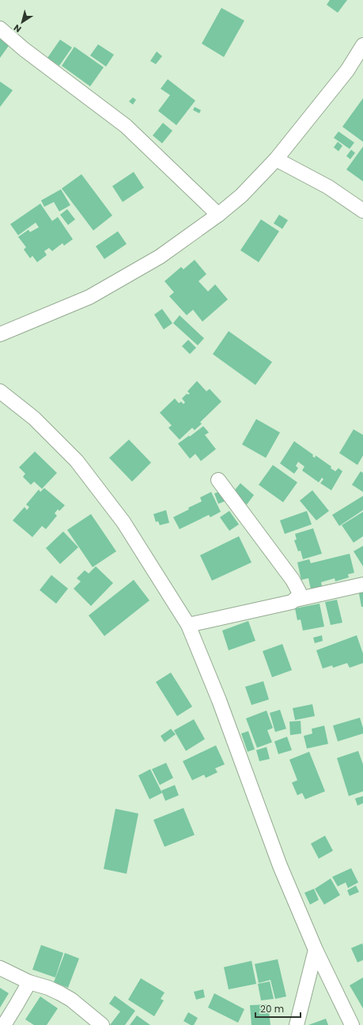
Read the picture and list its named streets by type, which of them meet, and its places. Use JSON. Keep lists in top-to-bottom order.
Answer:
{
  "scale_bar": "20 m",
  "north": "bottom left"
}
